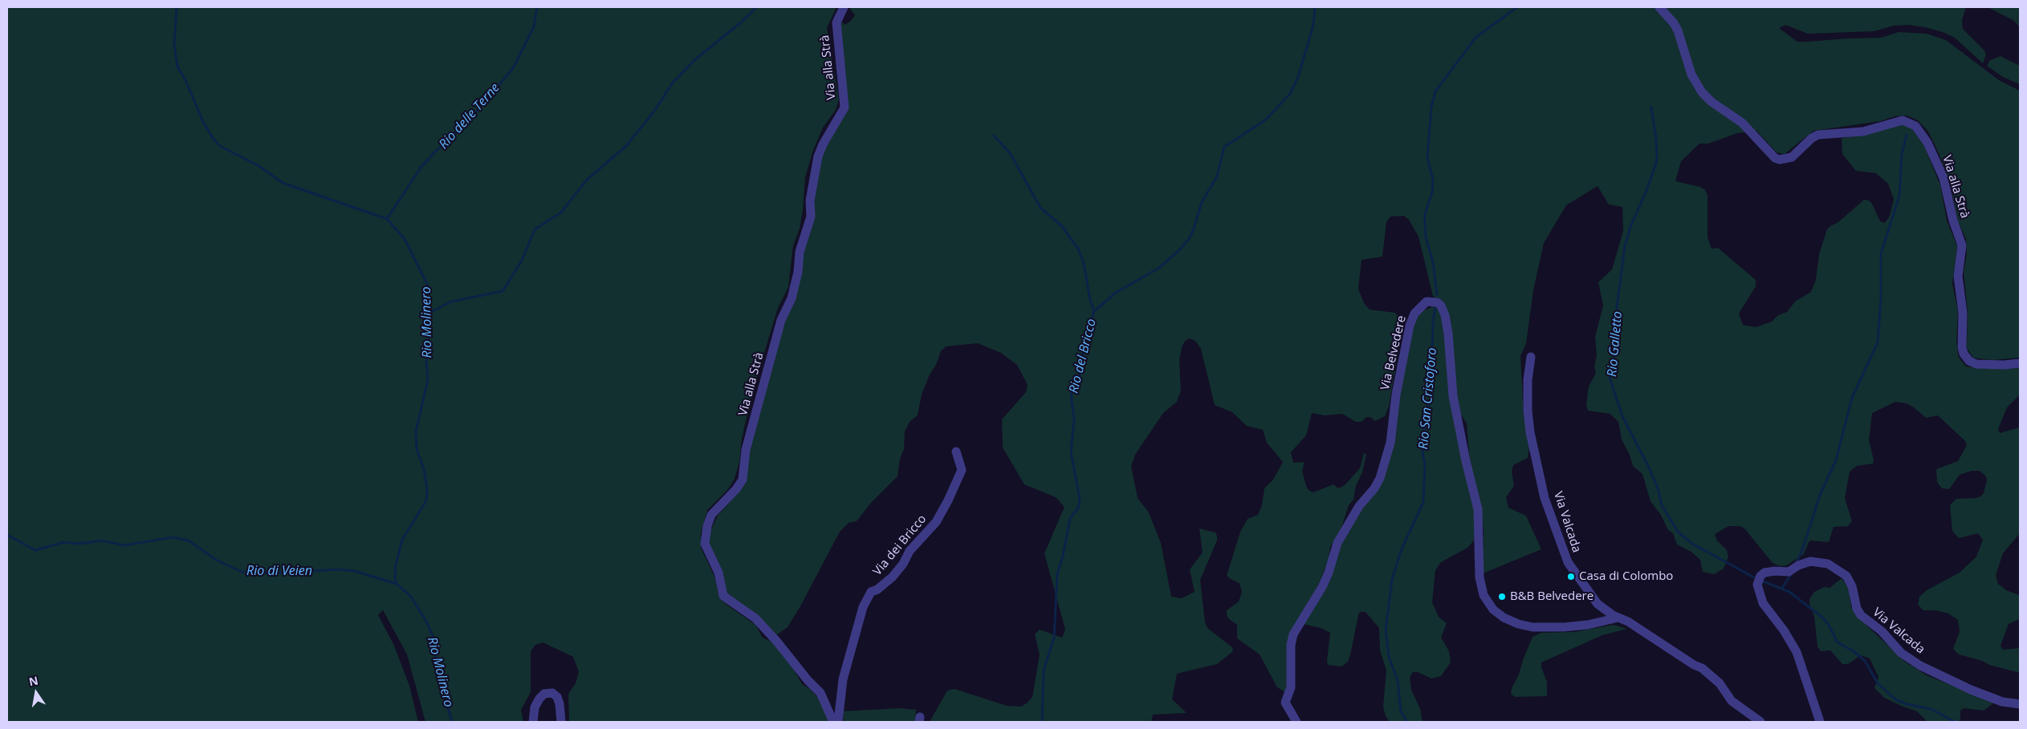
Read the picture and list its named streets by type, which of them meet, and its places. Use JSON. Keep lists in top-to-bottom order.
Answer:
{
  "streets": {
    "street": [
      "Via alla Strà",
      "Via Belvedere",
      "Via Valcada",
      "Via dei Bricco"
    ]
  },
  "crossings": [
    ["Via Belvedere", "Via Valcada"]
  ],
  "water": [
    "Rio delle Terne",
    "Rio Molinero",
    "Rio Galletto",
    "Rio del Bricco",
    "Rio San Cristoforo",
    "Rio di Veien"
  ],
  "places": ["Casa di Colombo", "B&B Belvedere"],
  "north": "top"
}
